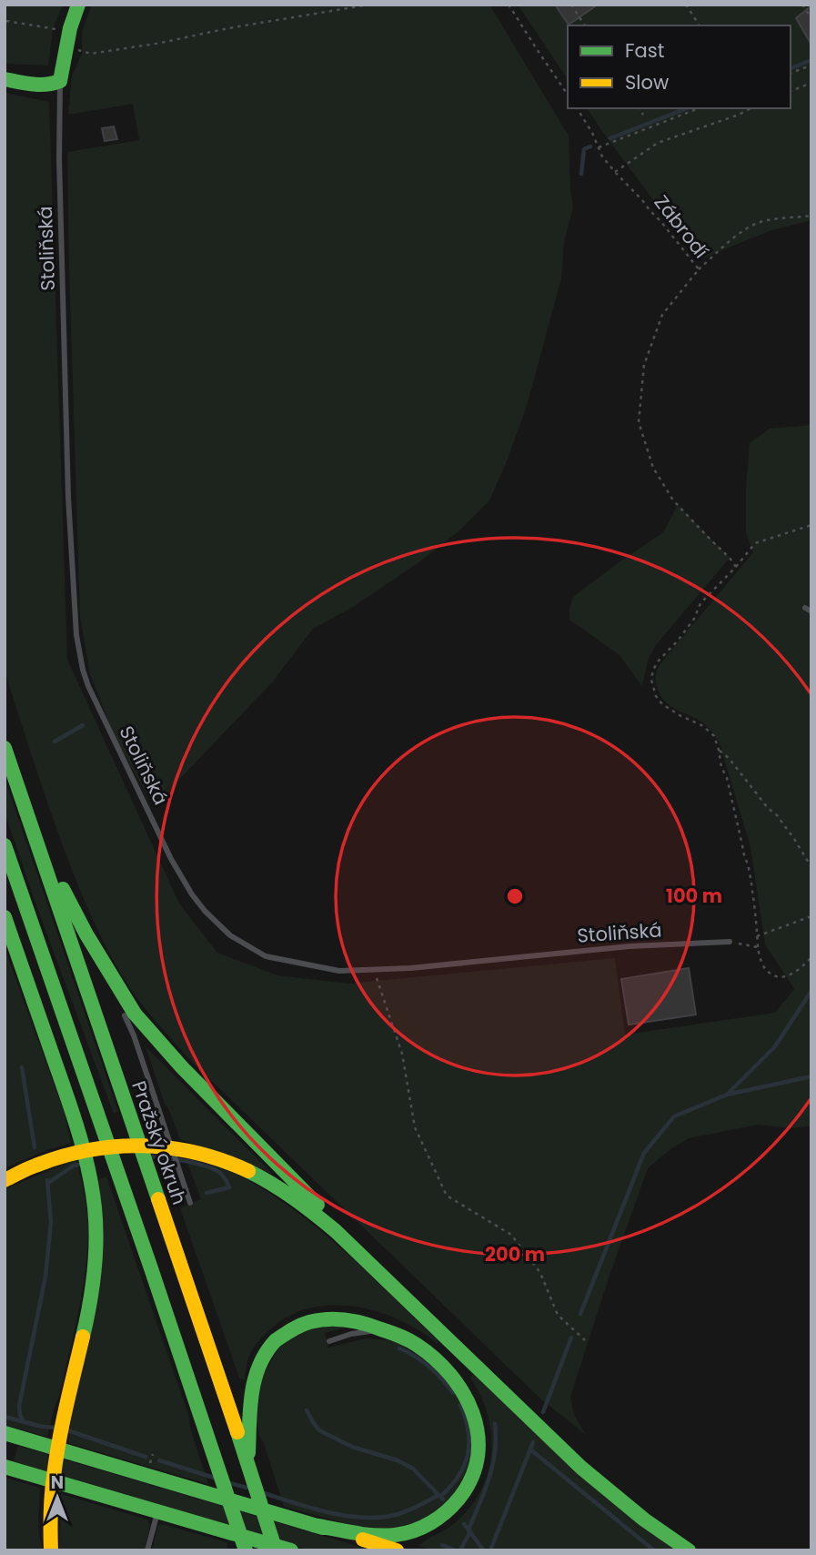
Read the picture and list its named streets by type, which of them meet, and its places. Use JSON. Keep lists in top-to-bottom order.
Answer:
{
  "streets": {
    "main road": ["Pražský okruh"],
    "lane": ["Stoliňská"],
    "path": ["Zábrodí"]
  },
  "legend": ["Fast", "Slow"],
  "north": "top",
  "rings": ["100 m", "200 m"]
}
